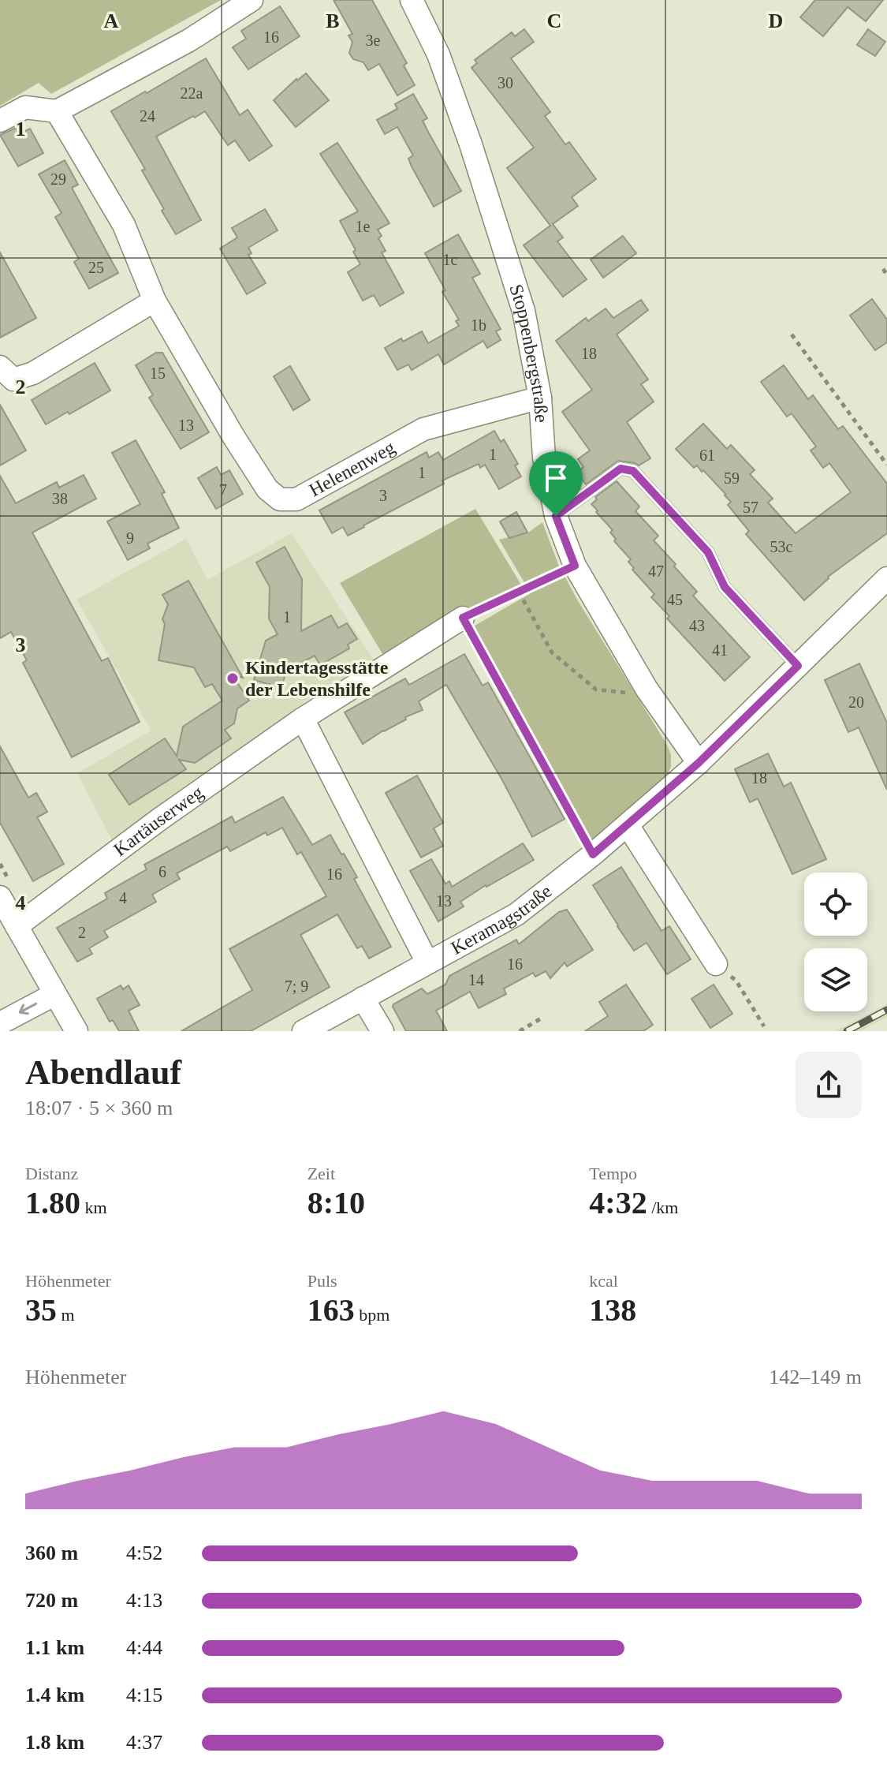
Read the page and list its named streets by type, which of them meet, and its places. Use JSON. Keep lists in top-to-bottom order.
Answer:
{
  "streets": {
    "street": [
      "Stoppenbergstraße",
      "Helenenweg",
      "Kartäuserweg",
      "Keramagstraße"
    ]
  },
  "crossings": [
    ["Stoppenbergstraße", "Helenenweg"],
    ["Stoppenbergstraße", "Keramagstraße"]
  ],
  "places": ["Kindertagesstätte der Lebenshilfe"],
  "house_numbers": [
    "16",
    "3e",
    "30",
    "22a",
    "24",
    "29",
    "1e",
    "1c",
    "25",
    "1b",
    "18",
    "15",
    "13",
    "1",
    "61",
    "1",
    "59",
    "7",
    "3",
    "38",
    "57",
    "9",
    "53c",
    "47",
    "45",
    "1",
    "43",
    "41",
    "20",
    "18",
    "6",
    "16",
    "4",
    "13",
    "2",
    "16",
    "14",
    "7; 9"
  ],
  "page": {
    "heading": ["Abendlauf", "18:07 · 5 × 360 m"],
    "stats": [
      ["Distanz", "1.80 km"],
      ["Zeit", "8:10"],
      ["Tempo", "4:32 /km"],
      ["Höhenmeter", "35 m"],
      ["Puls", "163 bpm"],
      ["kcal", "138"]
    ],
    "chart": ["Höhenmeter", "142–149 m"],
    "list": [
      {
        "name": "360 m",
        "note": "4:52"
      },
      {
        "name": "720 m",
        "note": "4:13"
      },
      {
        "name": "1.1 km",
        "note": "4:44"
      },
      {
        "name": "1.4 km",
        "note": "4:15"
      },
      {
        "name": "1.8 km",
        "note": "4:37"
      }
    ]
  },
  "grid": {
    "columns": [
      "A",
      "B",
      "C",
      "D"
    ],
    "rows": [
      "1",
      "2",
      "3",
      "4"
    ]
  }
}
